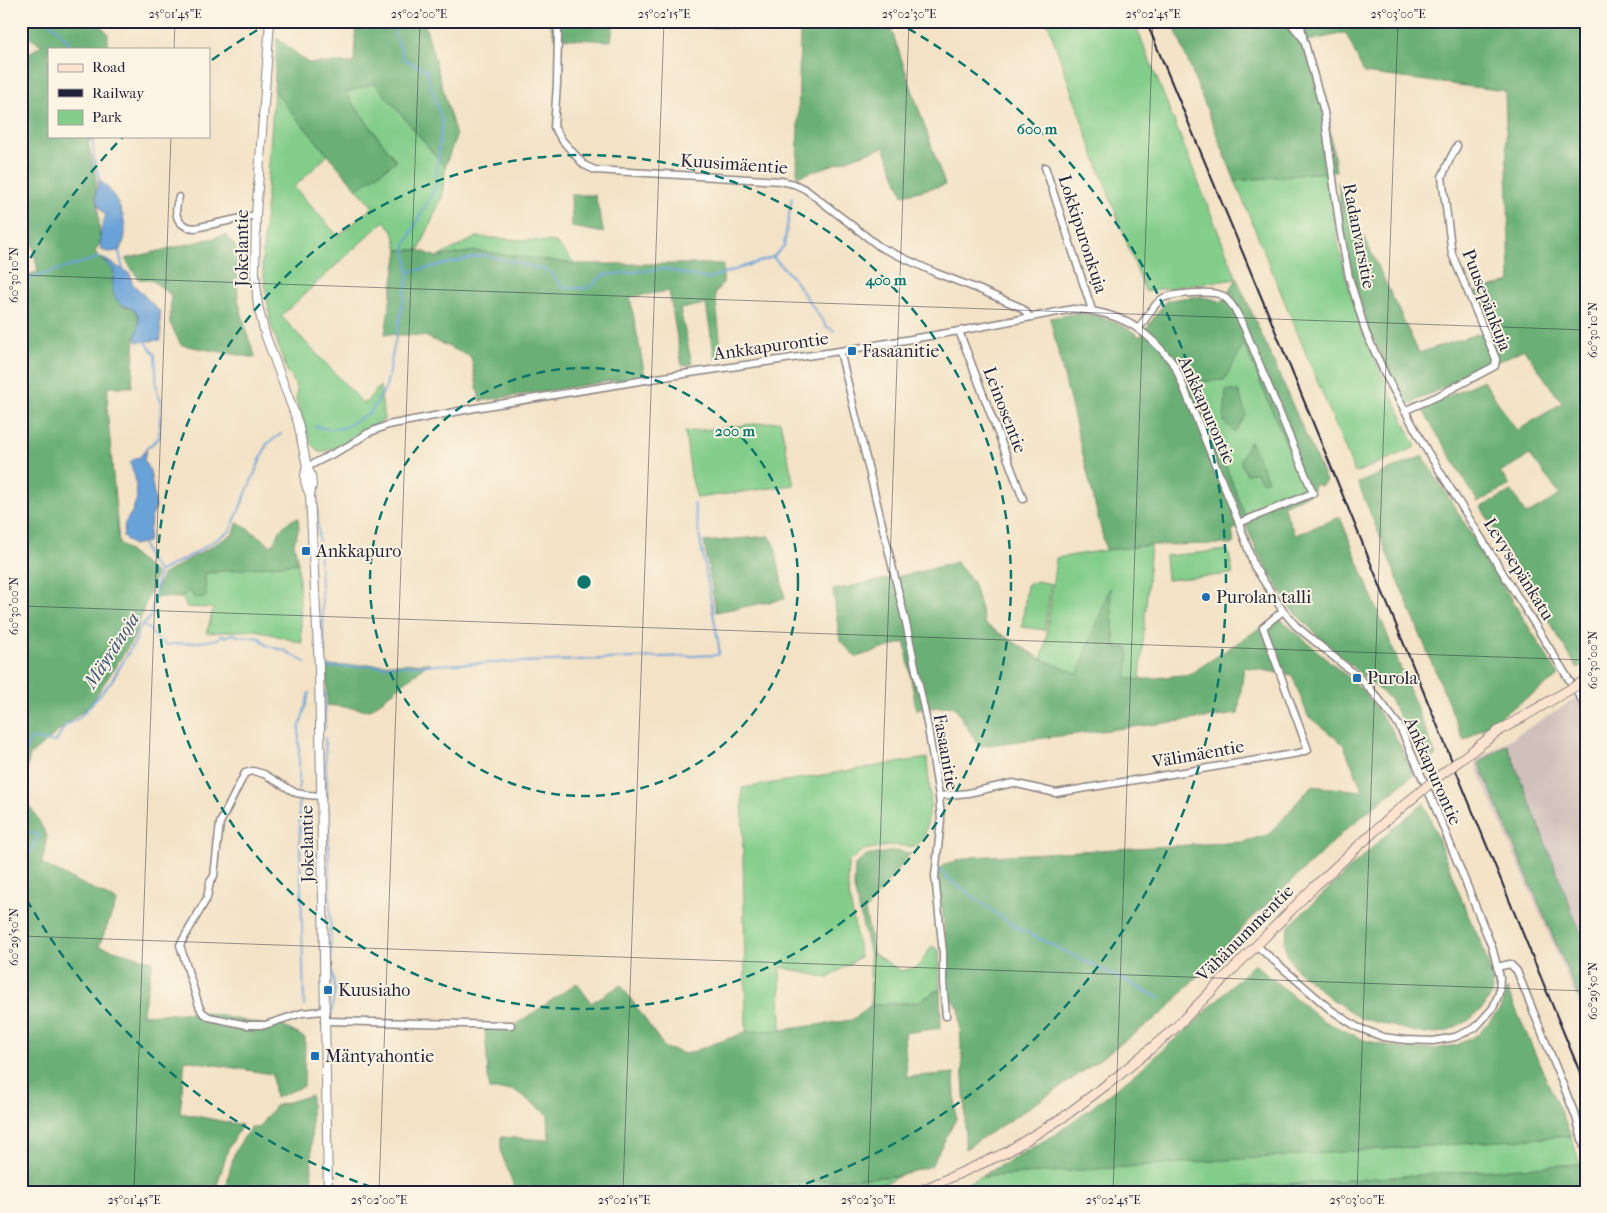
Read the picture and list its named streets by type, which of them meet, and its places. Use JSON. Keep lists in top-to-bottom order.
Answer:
{
  "streets": {
    "main road": ["Vähänummentie"],
    "street": [
      "Kuusimäentie",
      "Lokkipuronkuja",
      "Radanvarsitie",
      "Jokelantie",
      "Puusepänkuja",
      "Ankkapurontie",
      "Leinosentie",
      "Levysepänkatu",
      "Fasaanitie",
      "Välimäentie"
    ]
  },
  "crossings": [
    ["Kuusimäentie", "Ankkapurontie"],
    ["Lokkipuronkuja", "Ankkapurontie"],
    ["Radanvarsitie", "Puusepänkuja"],
    ["Radanvarsitie", "Levysepänkatu"],
    ["Jokelantie", "Ankkapurontie"],
    ["Ankkapurontie", "Leinosentie"],
    ["Ankkapurontie", "Fasaanitie"],
    ["Ankkapurontie", "Välimäentie"],
    ["Ankkapurontie", "Vähänummentie"],
    ["Fasaanitie", "Välimäentie"]
  ],
  "water": ["Mäyränoja"],
  "places": {
    "transit": [
      "Fasaanitie",
      "Ankkapuro",
      "Purola",
      "Kuusiaho",
      "Mäntyahontie"
    ],
    "other": ["Purolan talli"]
  },
  "legend": ["Road", "Railway", "Park"],
  "coordinates": [
    "25°01'45\"E",
    "25°02'00\"E",
    "25°02'15\"E",
    "25°02'30\"E",
    "25°02'45\"E",
    "25°03'00\"E",
    "60°30'10\"N",
    "60°30'00\"N",
    "60°29'50\"N"
  ],
  "rings": ["600 m", "400 m", "200 m"]
}
